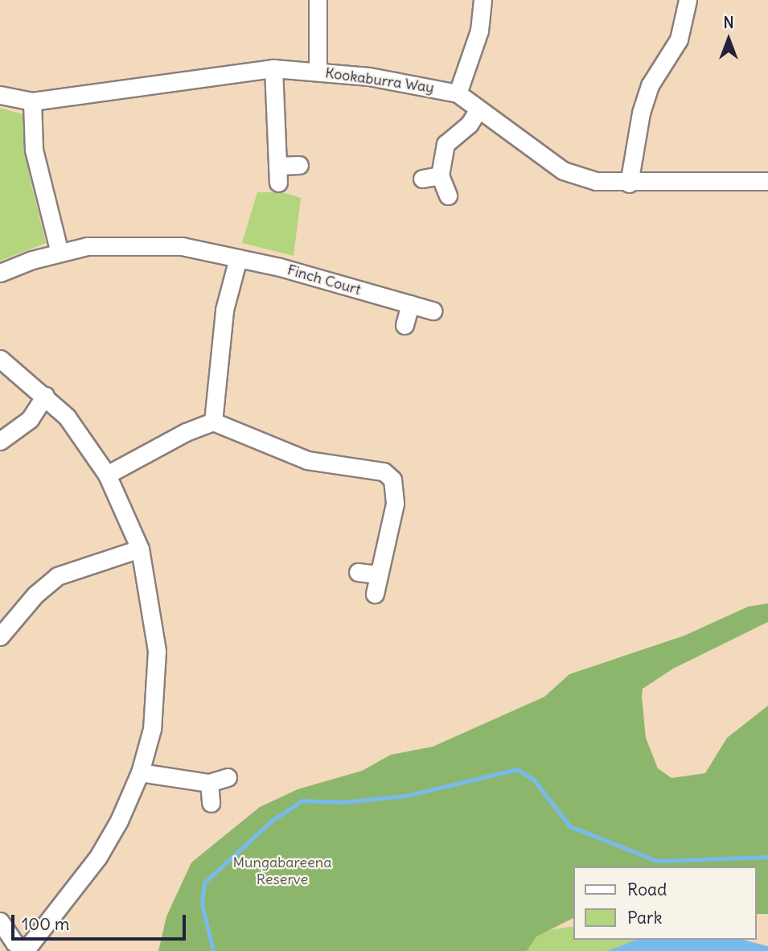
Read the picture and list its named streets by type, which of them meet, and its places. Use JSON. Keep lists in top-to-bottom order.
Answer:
{
  "streets": {
    "street": ["Kookaburra Way", "Finch Court"]
  },
  "parks": ["Mungabareena Reserve"],
  "legend": ["Road", "Park"],
  "scale_bar": "100 m",
  "north": "top"
}
